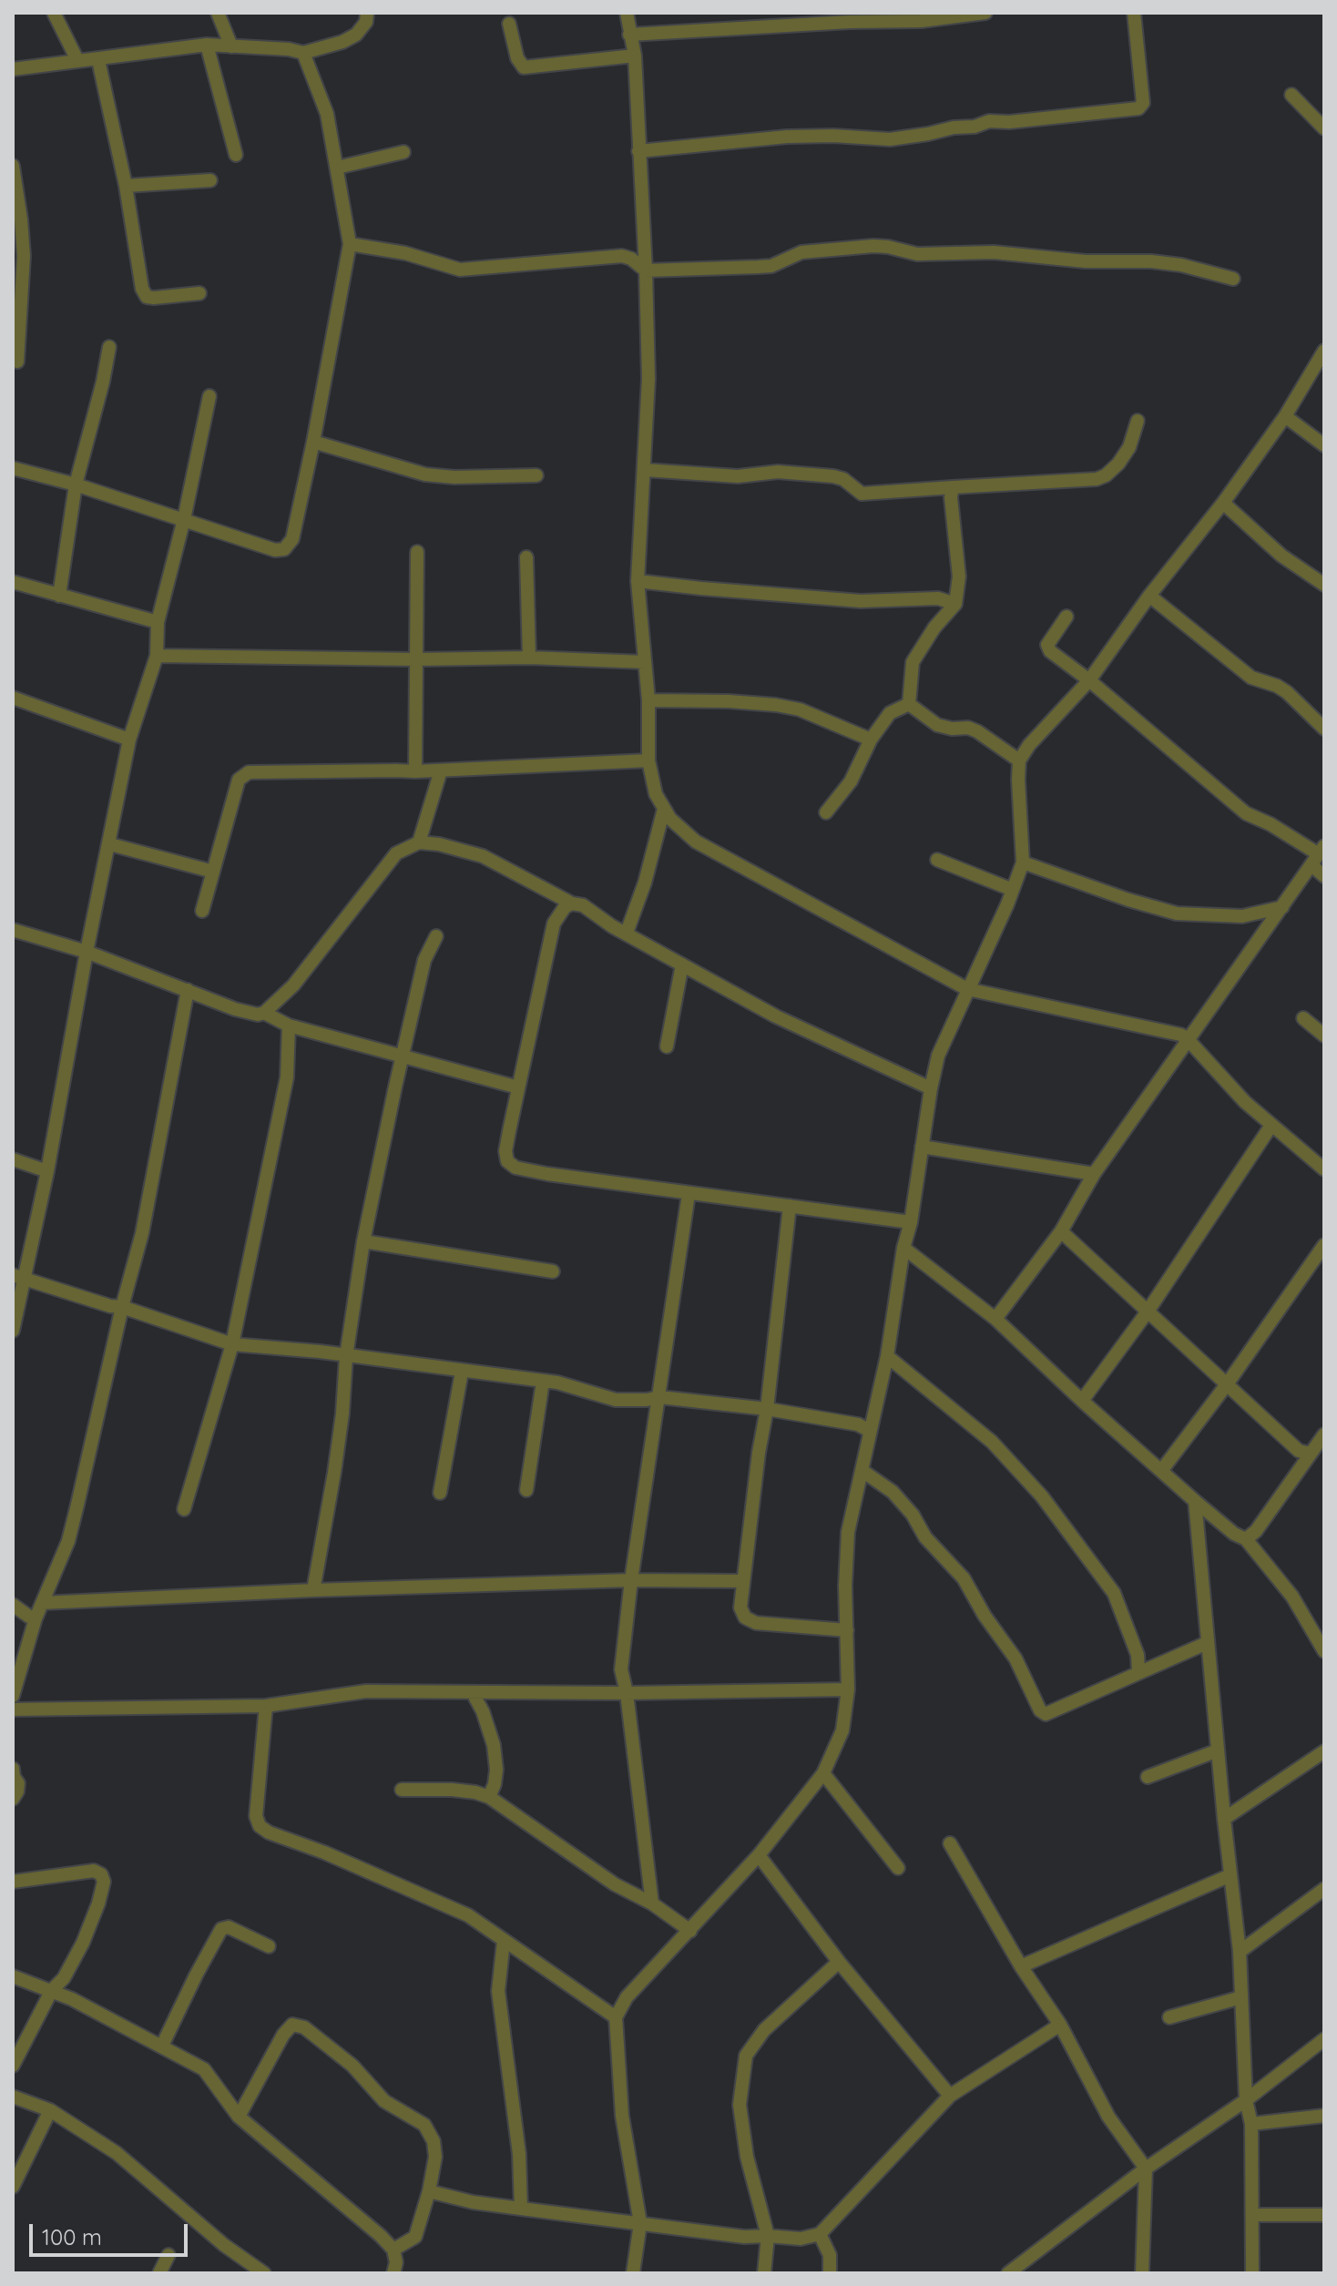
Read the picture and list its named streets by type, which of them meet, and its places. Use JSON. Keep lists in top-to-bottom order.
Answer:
{
  "scale_bar": "100 m"
}
